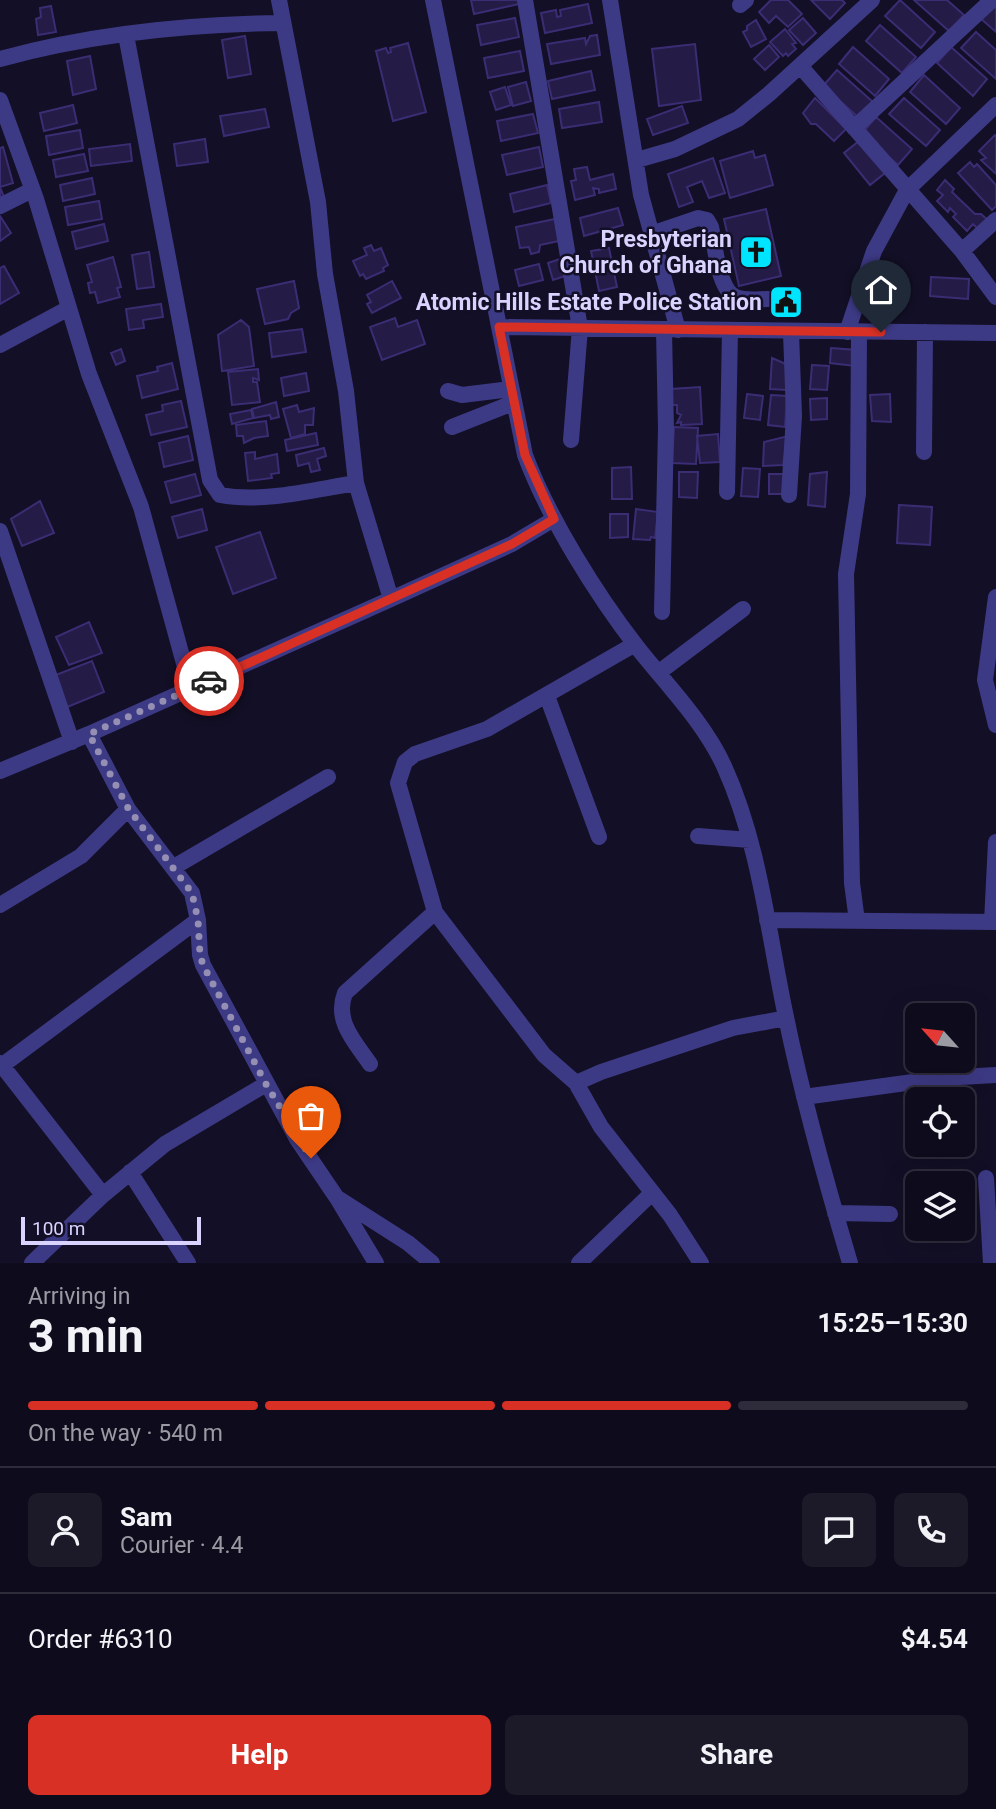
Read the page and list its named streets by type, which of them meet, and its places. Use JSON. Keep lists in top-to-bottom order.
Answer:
{
  "places": {
    "church": ["Presbyterian Church of Ghana"],
    "public building": ["Atomic Hills Estate Police Station"]
  },
  "scale_bar": "100 m",
  "north": "top left",
  "page": {
    "scale": "100 m",
    "heading": ["3 min", "Arriving in", "15:25–15:30"],
    "panel": [
      "Sam",
      "Courier · 4.4",
      "Order #6310",
      "$4.54"
    ],
    "bar": "On the way · 540 m",
    "buttons": ["Help", "Share"]
  }
}
